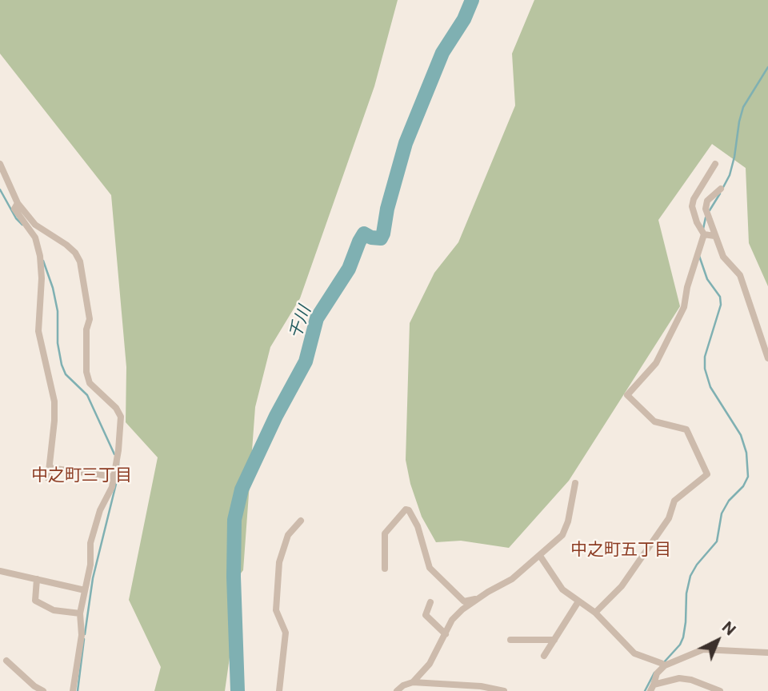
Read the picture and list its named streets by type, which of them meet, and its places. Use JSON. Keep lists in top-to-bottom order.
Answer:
{
  "districts": ["中之町三丁目", "中之町五丁目"],
  "water": ["千川"],
  "north": "top right"
}
